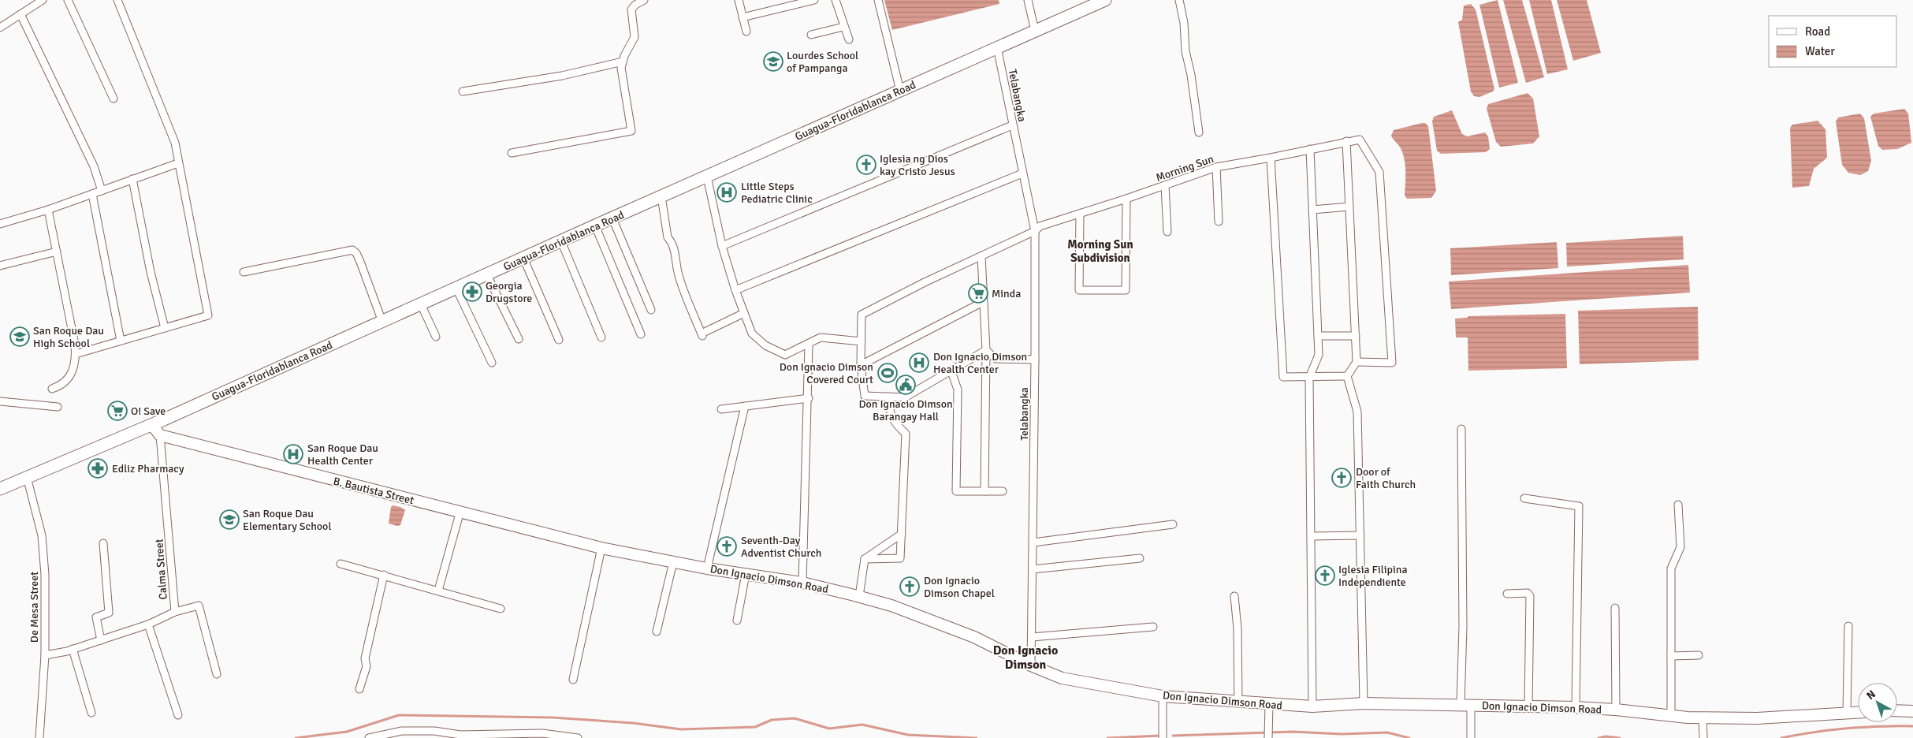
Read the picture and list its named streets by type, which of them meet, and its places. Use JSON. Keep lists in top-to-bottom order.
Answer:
{
  "streets": {
    "main road": ["Guagua-Floridablanca Road"],
    "street": [
      "Telabangka",
      "Morning Sun",
      "B. Bautista Street",
      "Calma Street",
      "Don Ignacio Dimson Road",
      "De Mesa Street"
    ]
  },
  "crossings": [
    ["Telabangka", "Guagua-Floridablanca Road"],
    ["Telabangka", "Morning Sun"],
    ["Telabangka", "Don Ignacio Dimson Road"],
    ["Guagua-Floridablanca Road", "De Mesa Street"],
    ["B. Bautista Street", "Calma Street"],
    ["B. Bautista Street", "Don Ignacio Dimson Road"],
    ["Calma Street", "De Mesa Street"]
  ],
  "districts": ["Morning Sun Subdivision", "Don Ignacio Dimson"],
  "places": {
    "school or university": ["Lourdes School of Pampanga", "San Roque Dau High School", "San Roque Dau Elementary School"],
    "church": [
      "Iglesia ng Dios kay Cristo Jesus",
      "Door of Faith Church",
      "Seventh-Day Adventist Church",
      "Iglesia Filipina Independiente",
      "Don Ignacio Dimson Chapel"
    ],
    "hospital": ["Little Steps Pediatric Clinic", "Don Ignacio Dimson Health Center", "San Roque Dau Health Center"],
    "pharmacy": ["Georgia Drugstore", "Edliz Pharmacy"],
    "supermarket": ["Minda", "O! Save"],
    "sports": ["Don Ignacio Dimson Covered Court"],
    "public building": ["Don Ignacio Dimson Barangay Hall"]
  },
  "legend": ["Road", "Water"],
  "north": "top left"
}
